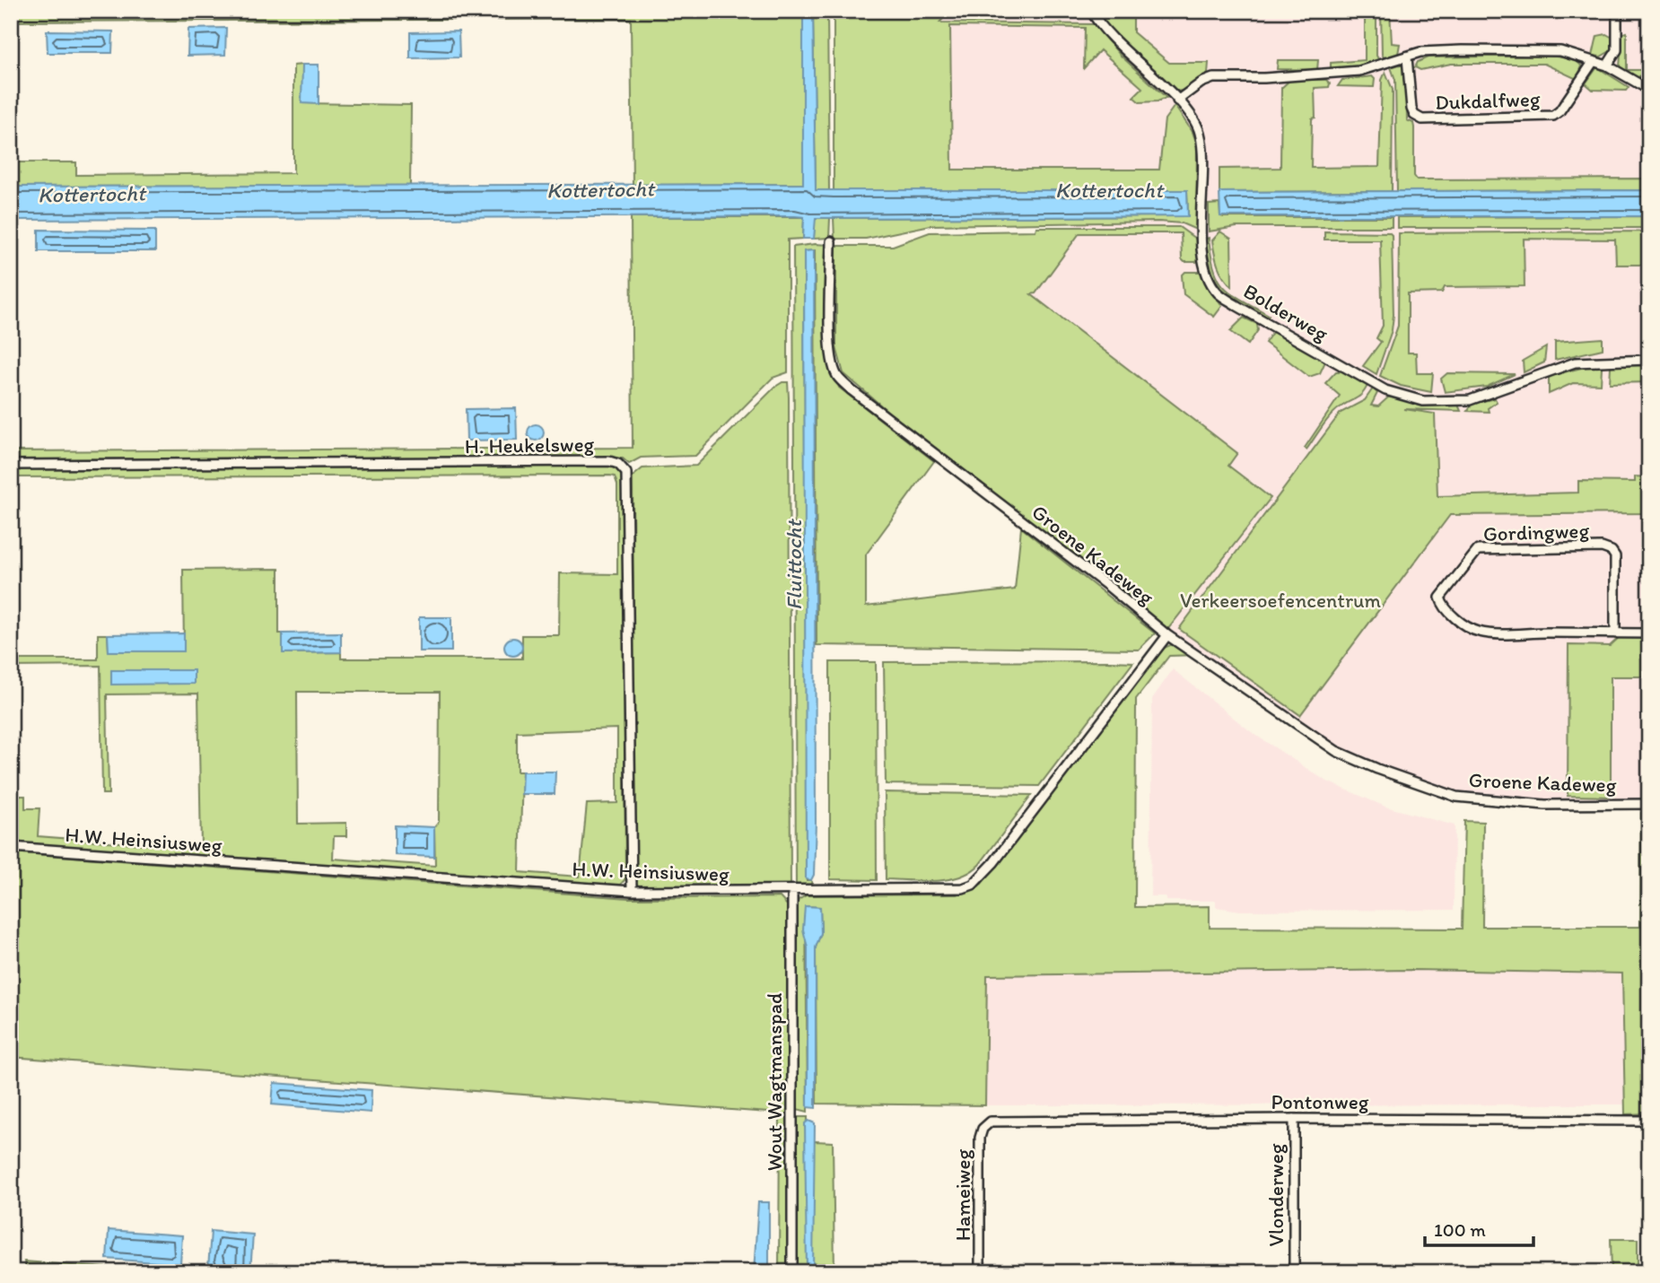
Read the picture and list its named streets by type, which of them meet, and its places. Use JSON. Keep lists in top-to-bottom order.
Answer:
{
  "streets": {
    "street": [
      "Dukdalfweg",
      "Bolderweg",
      "H. Heukelsweg",
      "Gordingweg",
      "Groene Kadeweg",
      "H.W. Heinsiusweg",
      "Wout Wagtmanspad",
      "Pontonweg",
      "Hameiweg",
      "Vlonderweg"
    ]
  },
  "crossings": [
    ["H. Heukelsweg", "H.W. Heinsiusweg"],
    ["Groene Kadeweg", "H.W. Heinsiusweg"],
    ["H.W. Heinsiusweg", "Wout Wagtmanspad"],
    ["Pontonweg", "Hameiweg"],
    ["Pontonweg", "Vlonderweg"]
  ],
  "water": ["Kottertocht", "Fluittocht"],
  "parks": ["Verkeersoefencentrum"],
  "scale_bar": "100 m"
}
